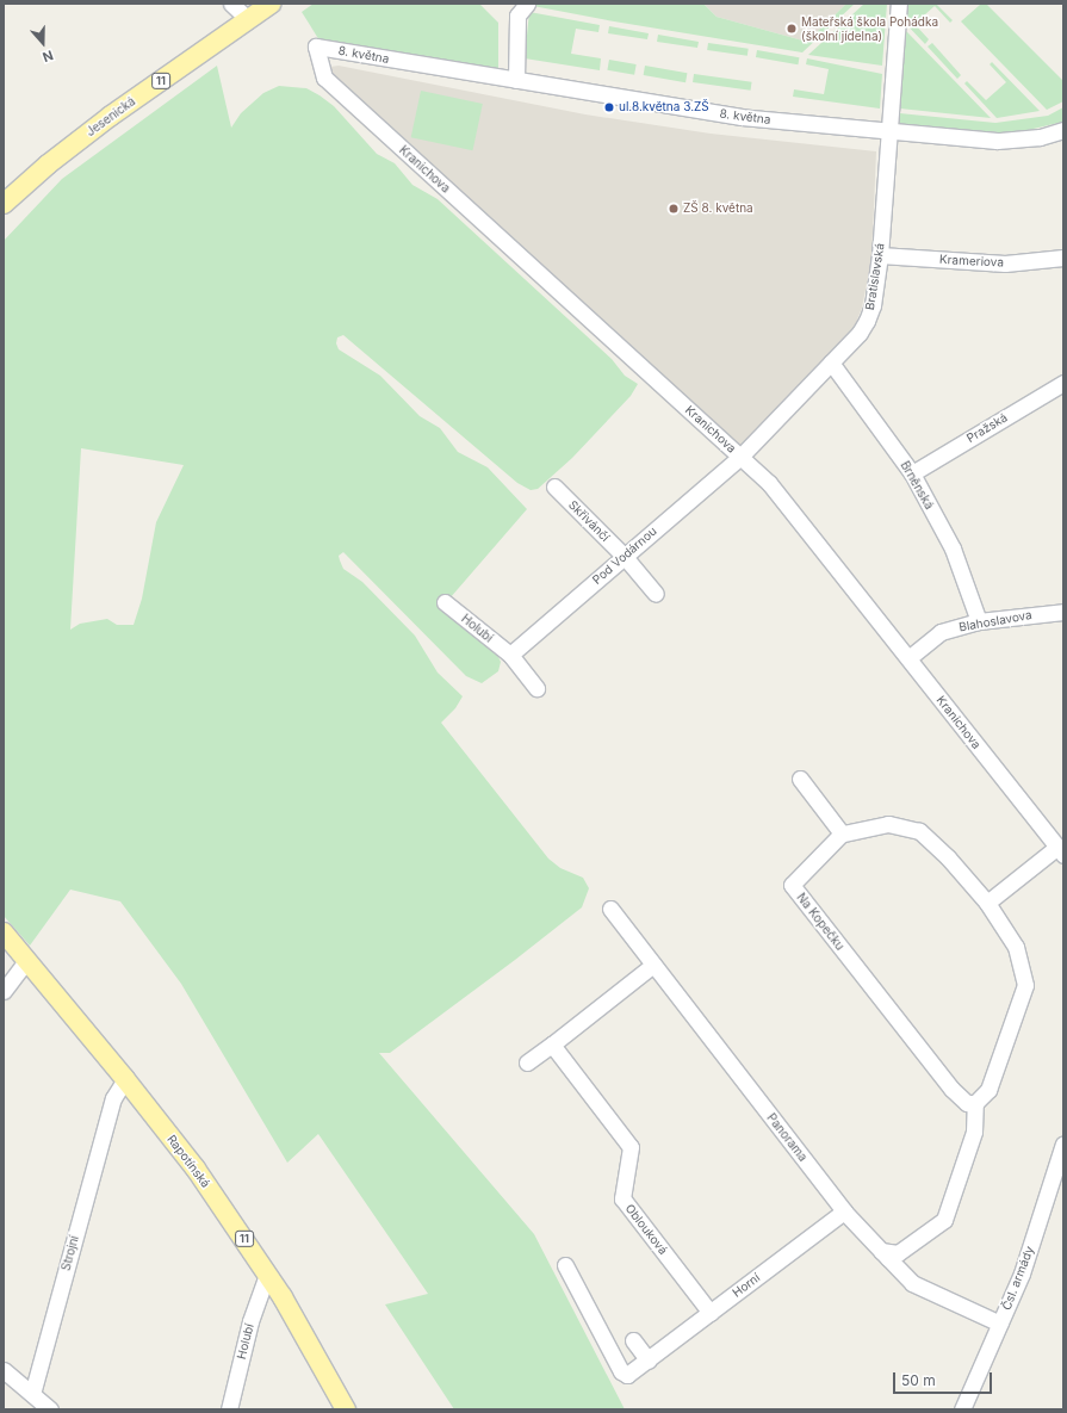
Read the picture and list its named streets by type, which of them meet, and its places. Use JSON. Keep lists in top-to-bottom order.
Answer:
{
  "streets": {
    "main road": ["11", "Jesenická", "Rapotínská"],
    "street": [
      "8. května",
      "Kranichova",
      "Krameriova",
      "Bratislavská",
      "Pražská",
      "Brněnská",
      "Skřivánčí",
      "Pod Vodárnou",
      "Blahoslavova",
      "Holubí",
      "Na Kopečku",
      "Panorama",
      "Oblouková",
      "Strojní",
      "Čsl. armády",
      "Horní"
    ]
  },
  "crossings": [
    ["8. května", "Kranichova"],
    ["8. května", "Bratislavská"],
    ["Kranichova", "Bratislavská"],
    ["Kranichova", "Pod Vodárnou"],
    ["Kranichova", "Blahoslavova"],
    ["Krameriova", "Bratislavská"],
    ["Bratislavská", "Brněnská"],
    ["Bratislavská", "Pod Vodárnou"],
    ["Pražská", "Brněnská"],
    ["Brněnská", "Blahoslavova"],
    ["Skřivánčí", "Pod Vodárnou"],
    ["Pod Vodárnou", "Holubí"],
    ["Holubí", "Rapotínská"],
    ["Panorama", "Čsl. armády"],
    ["Panorama", "Horní"],
    ["Rapotínská", "Strojní"],
    ["Oblouková", "Horní"]
  ],
  "places": ["Mateřská škola Pohádka (školní jídelna)", "ul.8.května 3.ZŠ", "ZŠ 8. května"],
  "scale_bar": "50 m",
  "north": "bottom"
}
